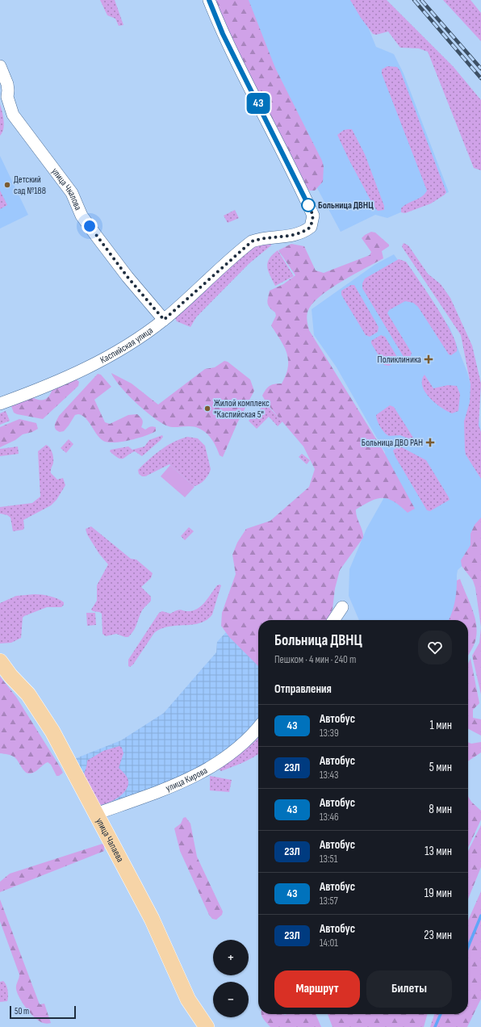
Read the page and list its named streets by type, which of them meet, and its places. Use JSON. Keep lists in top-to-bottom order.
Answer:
{
  "streets": {
    "main road": ["улица Чапаева"],
    "street": ["улица Чкалова", "Каспийская улица", "улица Кирова"]
  },
  "crossings": [
    ["улица Чкалова", "Каспийская улица"],
    ["улица Кирова", "улица Чапаева"]
  ],
  "places": {
    "other": ["Детский сад №188", "Больница ДВНЦ", "Жилой комплекс \"Каспийская 5\""],
    "health": ["Поликлиника", "Больница ДВО РАН"]
  },
  "lines": ["bus line 43"],
  "scale_bar": "50 m",
  "page": {
    "on_map": "43",
    "heading": [
      ["Больница ДВНЦ", "Пешком · 4 мин · 240 m"],
      "Отправления"
    ],
    "list": [
      {
        "mark": "43",
        "name": "Автобус",
        "note": "13:39",
        "value": "1 мин"
      },
      {
        "mark": "23Л",
        "name": "Автобус",
        "note": "13:43",
        "value": "5 мин"
      },
      {
        "mark": "43",
        "name": "Автобус",
        "note": "13:46",
        "value": "8 мин"
      },
      {
        "mark": "23Л",
        "name": "Автобус",
        "note": "13:51",
        "value": "13 мин"
      },
      {
        "mark": "43",
        "name": "Автобус",
        "note": "13:57",
        "value": "19 мин"
      },
      {
        "mark": "23Л",
        "name": "Автобус",
        "note": "14:01",
        "value": "23 мин"
      }
    ],
    "map_buttons": ["+", "−"],
    "buttons": ["Маршрут", "Билеты"],
    "scale": "50 m"
  }
}
